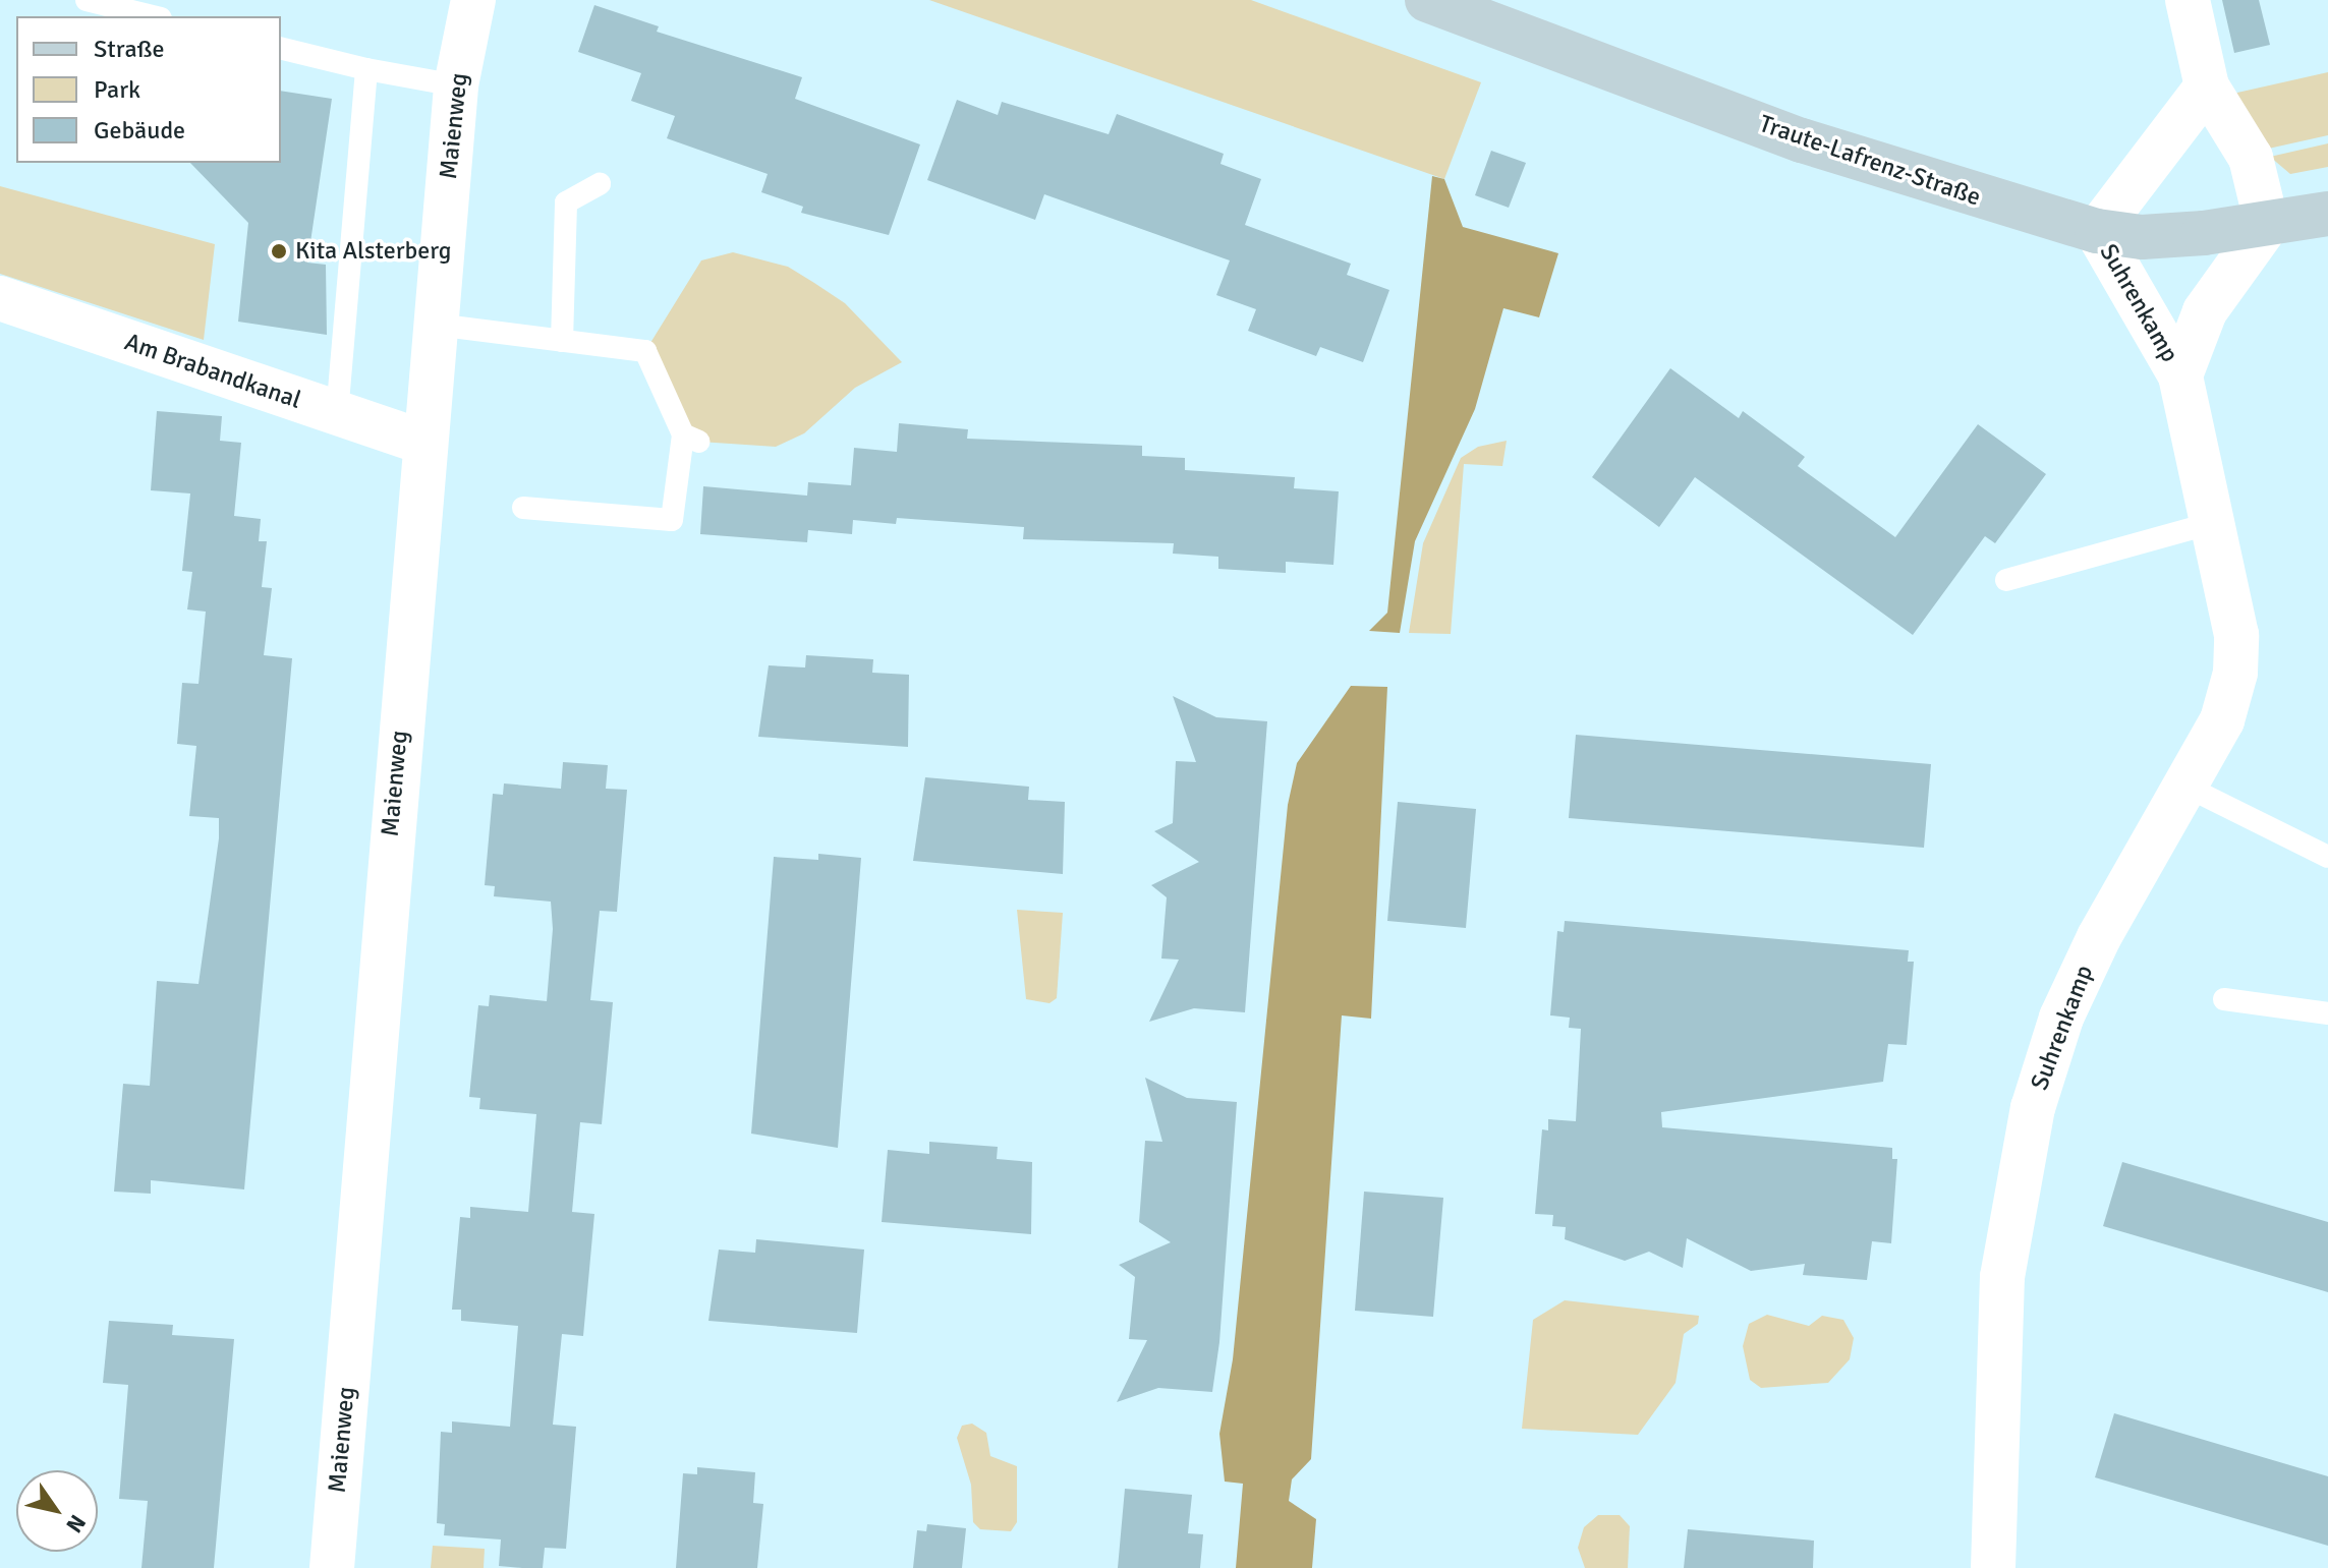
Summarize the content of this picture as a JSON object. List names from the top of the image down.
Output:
{
  "streets": {
    "main road": ["Traute-Lafrenz-Straße"],
    "street": ["Maienweg", "Suhrenkamp", "Am Brabandkanal"]
  },
  "crossings": [
    ["Maienweg", "Am Brabandkanal"],
    ["Traute-Lafrenz-Straße", "Suhrenkamp"]
  ],
  "places": ["Kita Alsterberg"],
  "legend": ["Straße", "Park", "Gebäude"],
  "north": "bottom right"
}
